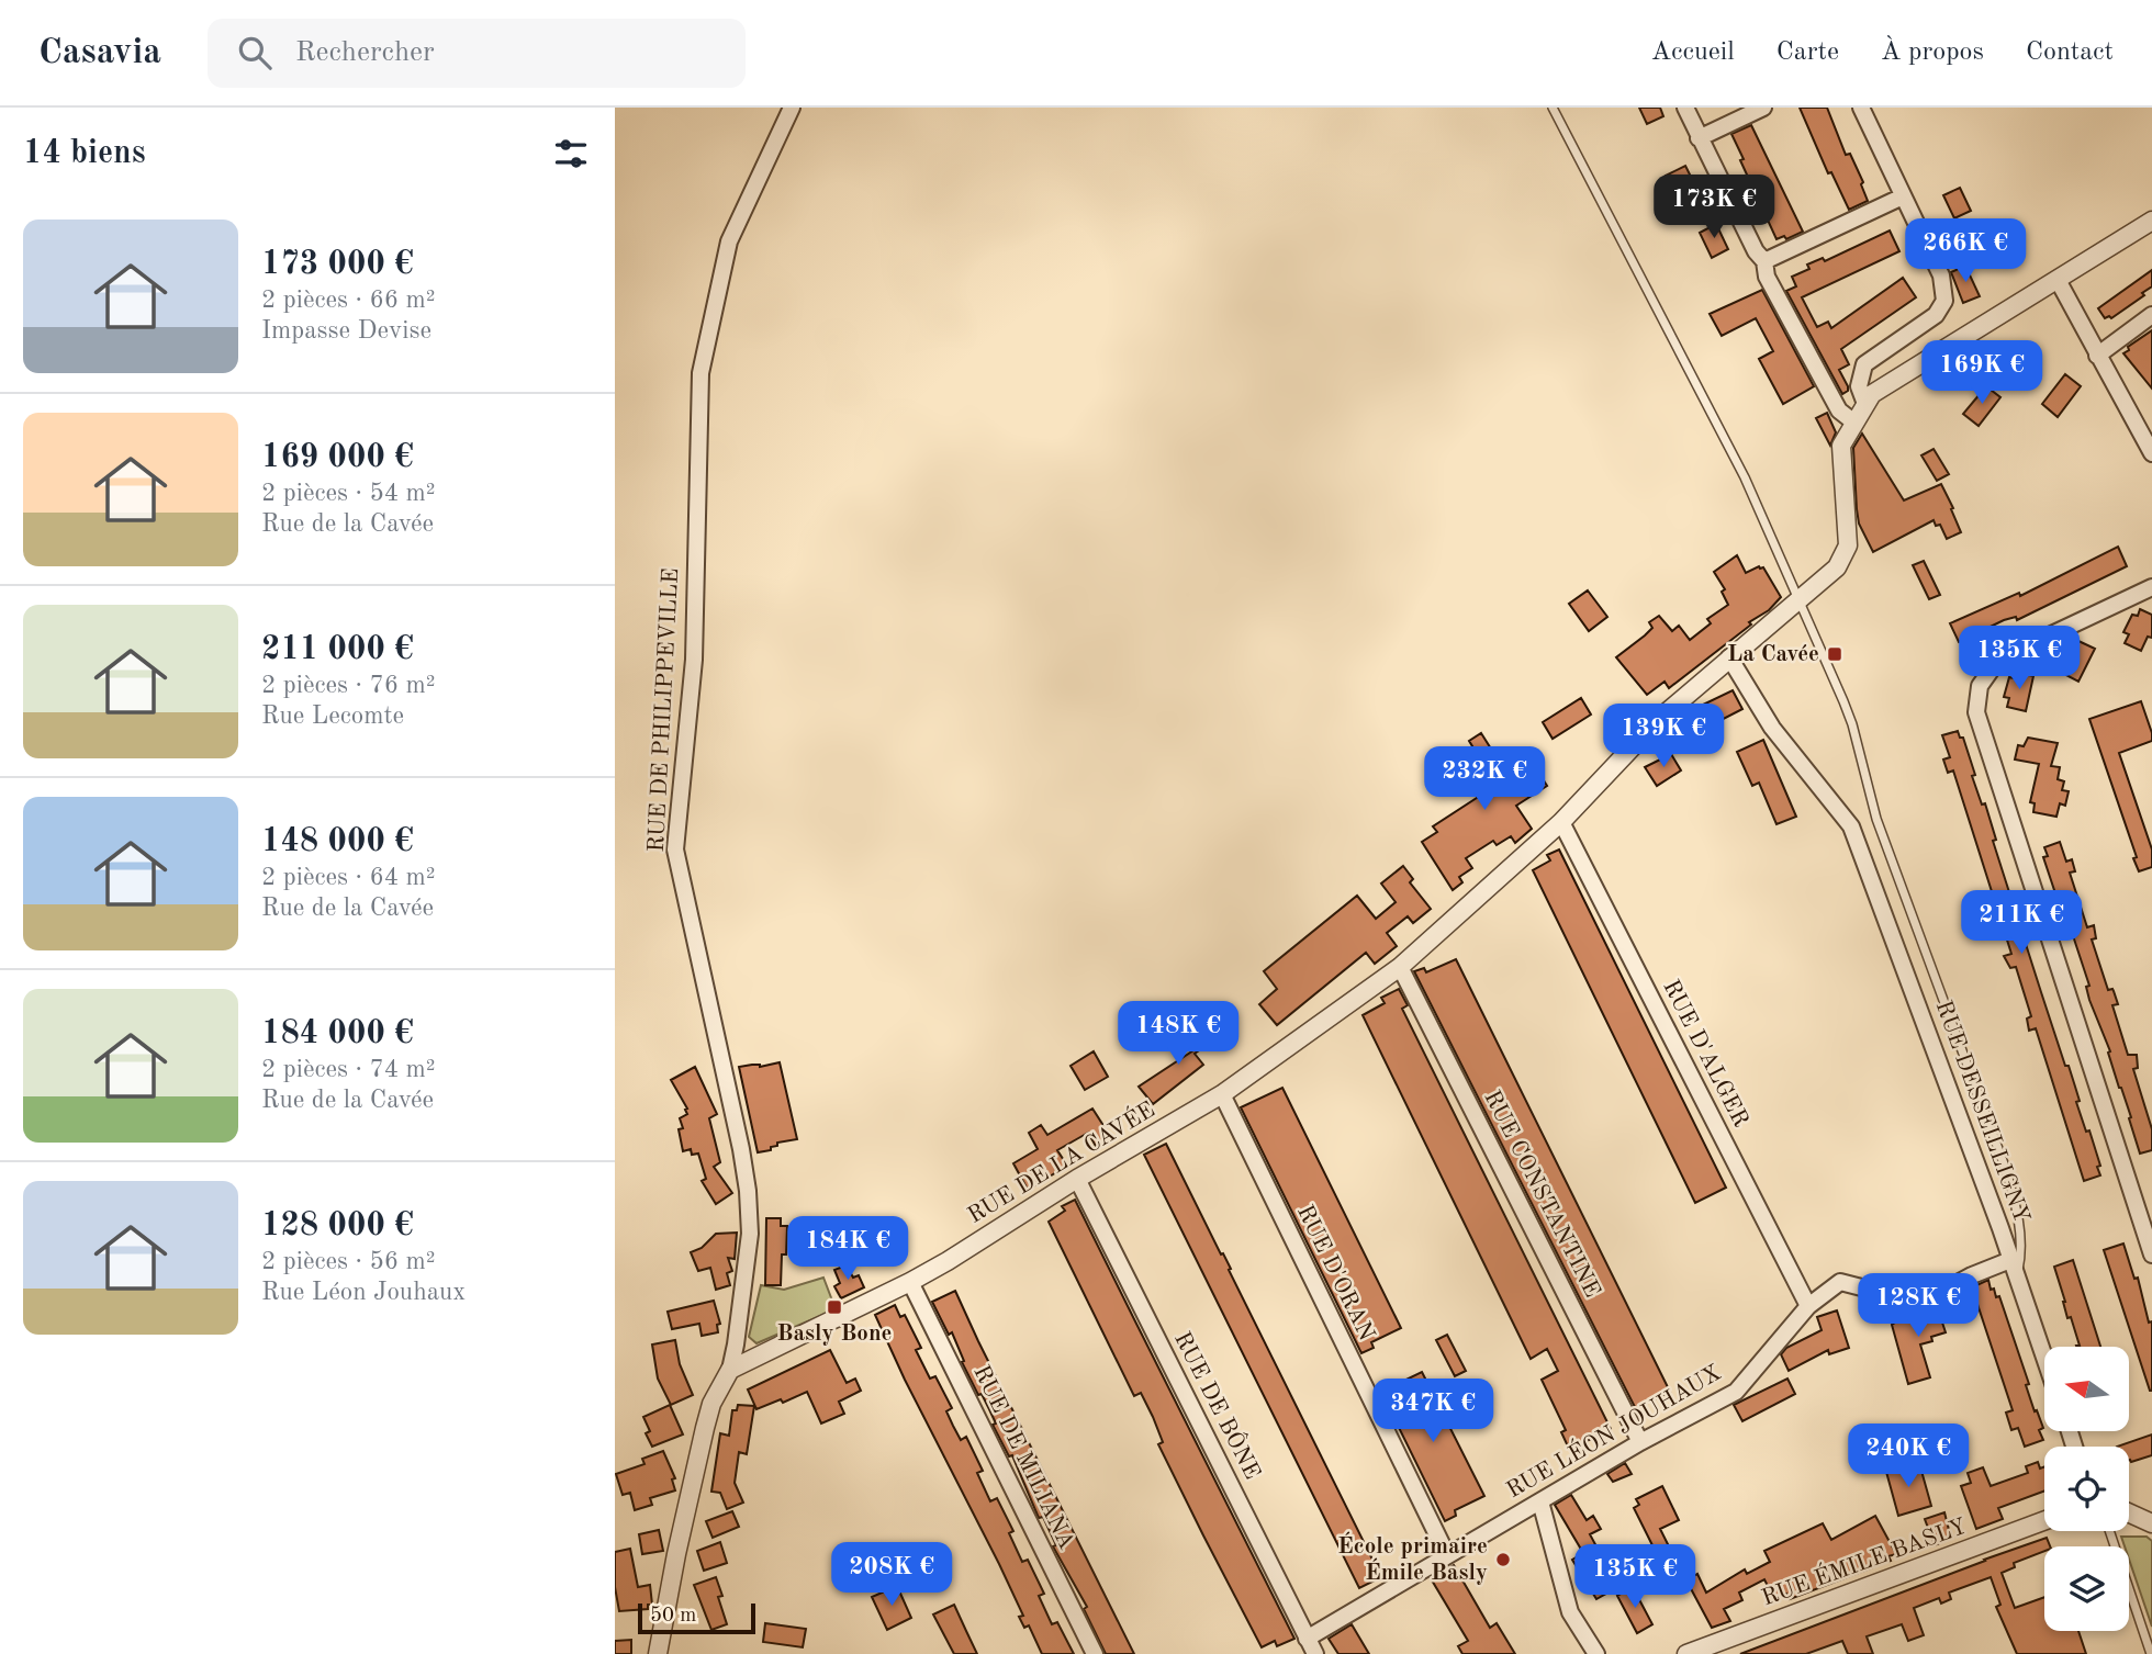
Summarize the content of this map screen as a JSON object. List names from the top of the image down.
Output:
{
  "streets": {
    "street": [
      "RUE DE PHILIPPEVILLE",
      "RUE D'ALGER",
      "RUE DESSEILLIGNY",
      "RUE DE LA CAVÉE",
      "RUE CONSTANTINE",
      "RUE D'ORAN",
      "RUE DE BÔNE",
      "RUE LÉON JOUHAUX",
      "RUE DE MILIANA",
      "RUE ÉMILE BASLY"
    ]
  },
  "crossings": [
    ["RUE DE PHILIPPEVILLE", "RUE DE LA CAVÉE"],
    ["RUE D'ALGER", "RUE DE LA CAVÉE"],
    ["RUE D'ALGER", "RUE LÉON JOUHAUX"],
    ["RUE DESSEILLIGNY", "RUE DE LA CAVÉE"],
    ["RUE DESSEILLIGNY", "RUE LÉON JOUHAUX"],
    ["RUE DE LA CAVÉE", "RUE CONSTANTINE"],
    ["RUE DE LA CAVÉE", "RUE D'ORAN"],
    ["RUE DE LA CAVÉE", "RUE DE BÔNE"],
    ["RUE DE LA CAVÉE", "RUE DE MILIANA"],
    ["RUE CONSTANTINE", "RUE LÉON JOUHAUX"],
    ["RUE D'ORAN", "RUE LÉON JOUHAUX"],
    ["RUE DE BÔNE", "RUE LÉON JOUHAUX"]
  ],
  "places": {
    "transit": ["La Cavée", "Basly Bone"],
    "other": ["École primaire Émile Basly"]
  },
  "scale_bar": "50 m",
  "north": "left",
  "page": {
    "header": "Casavia",
    "search": "Rechercher",
    "nav": [
      "Accueil",
      "Carte",
      "À propos",
      "Contact"
    ],
    "heading": "14 biens",
    "price": [
      "173K €",
      "266K €",
      "169K €",
      "135K €",
      "139K €",
      "232K €",
      "211K €",
      "148K €",
      "184K €",
      "128K €",
      "347K €",
      "240K €",
      "208K €",
      "135K €"
    ],
    "list": [
      {
        "name": "173 000 €",
        "note": "2 pièces · 66 m² · Impasse Devise"
      },
      {
        "name": "169 000 €",
        "note": "2 pièces · 54 m² · Rue de la Cavée"
      },
      {
        "name": "211 000 €",
        "note": "2 pièces · 76 m² · Rue Lecomte"
      },
      {
        "name": "148 000 €",
        "note": "2 pièces · 64 m² · Rue de la Cavée"
      },
      {
        "name": "184 000 €",
        "note": "2 pièces · 74 m² · Rue de la Cavée"
      },
      {
        "name": "128 000 €",
        "note": "2 pièces · 56 m² · Rue Léon Jouhaux"
      }
    ],
    "scale": "50 m"
  }
}
